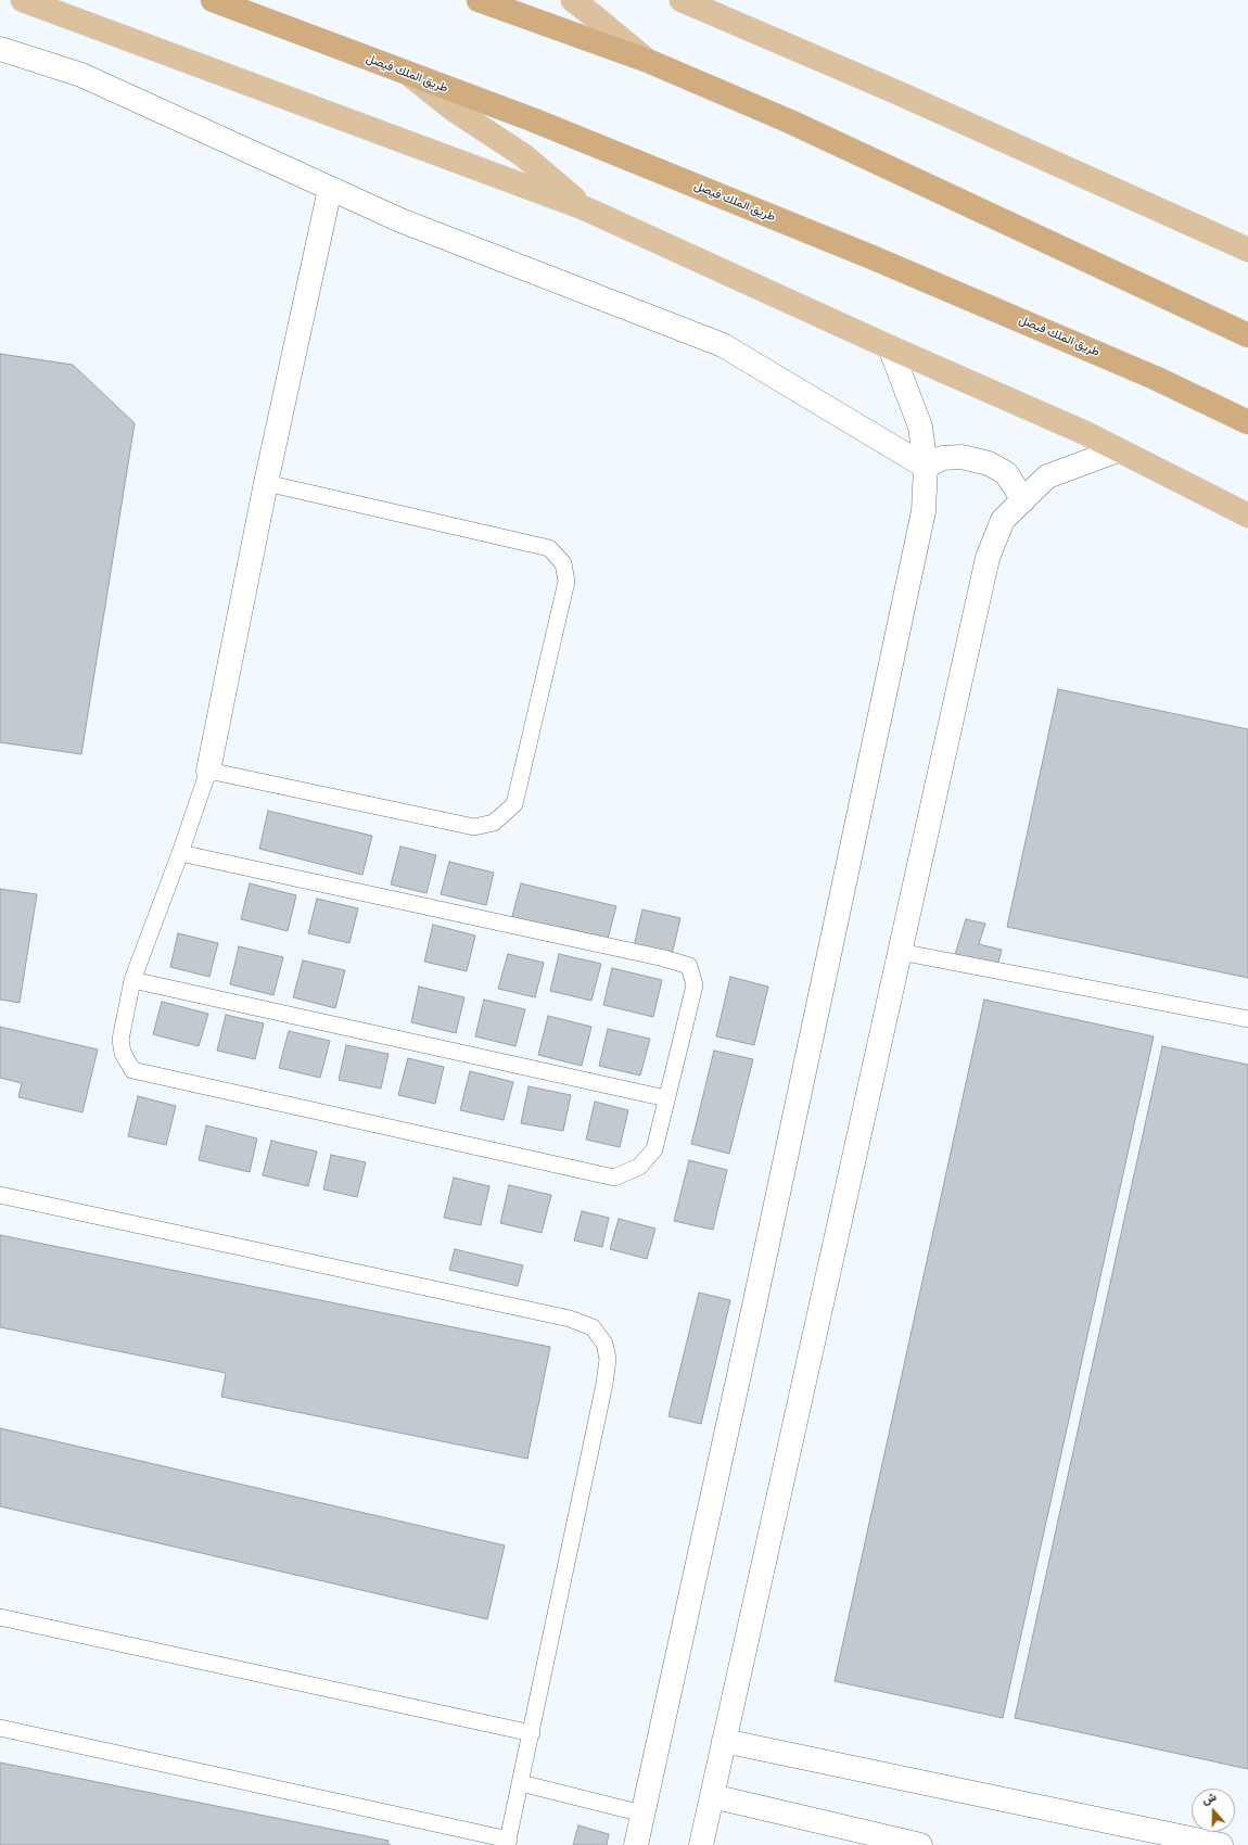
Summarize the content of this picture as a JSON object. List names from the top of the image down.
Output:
{
  "streets": {
    "highway": ["طريق الملك فيصل"]
  },
  "north": "top"
}
